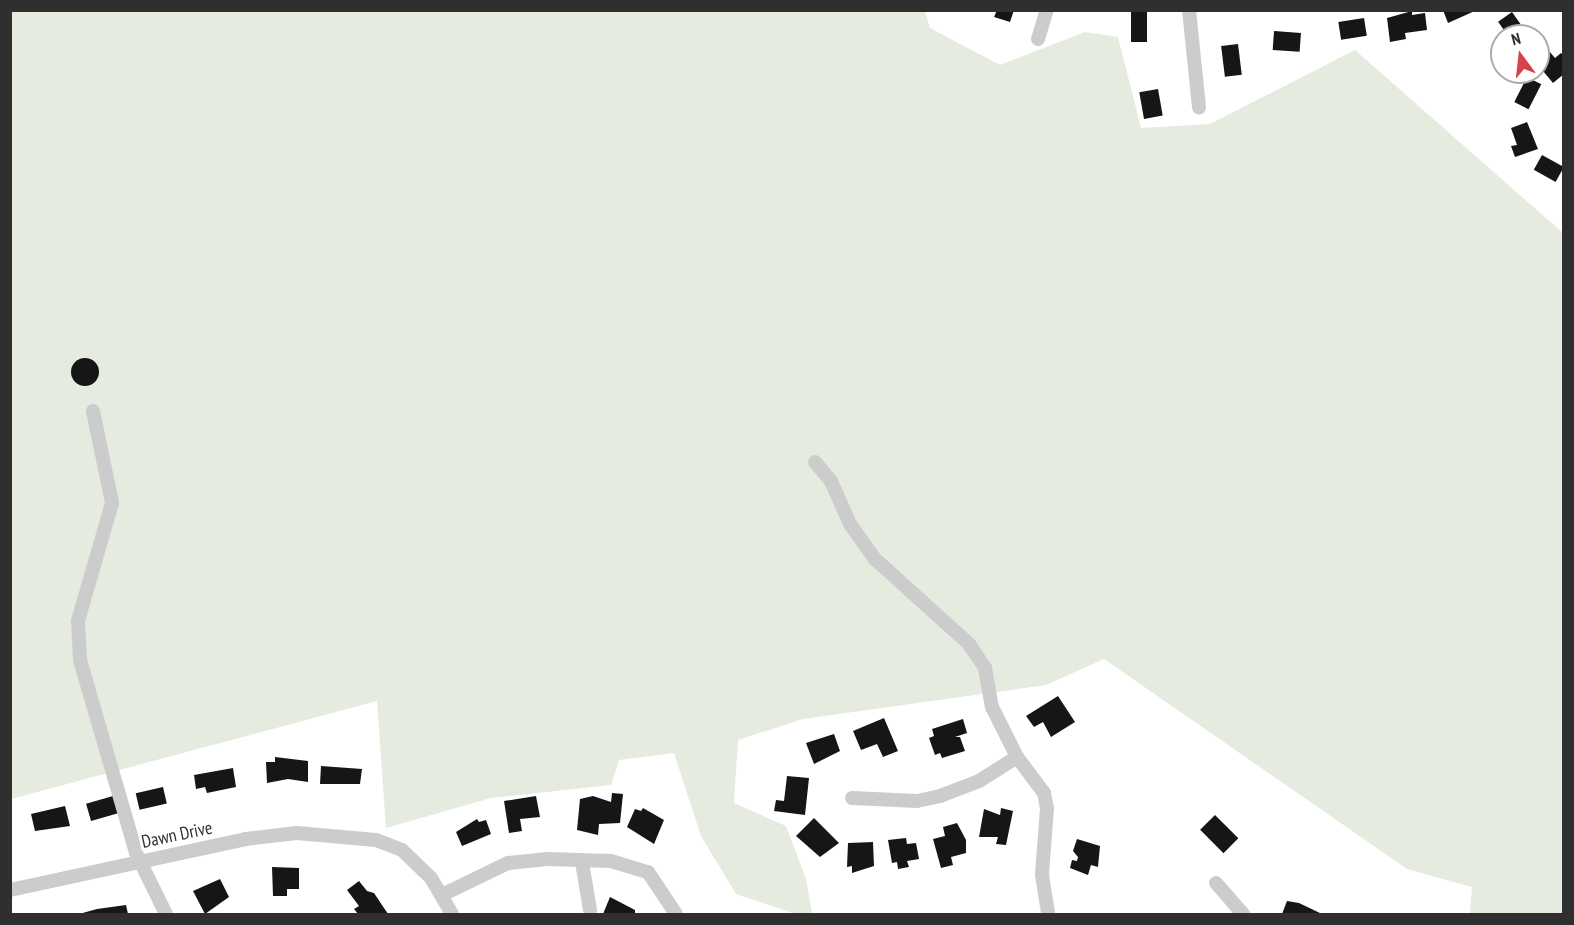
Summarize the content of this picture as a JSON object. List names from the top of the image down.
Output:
{
  "streets": {
    "street": ["Dawn Drive"]
  },
  "north": "top"
}
